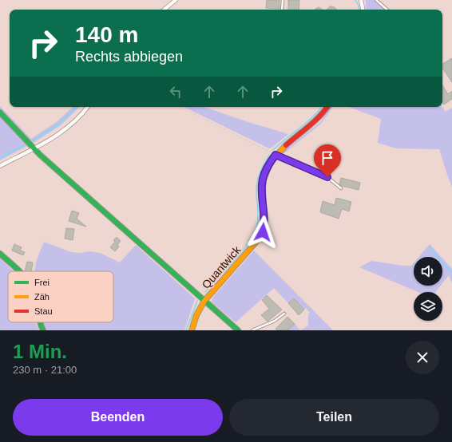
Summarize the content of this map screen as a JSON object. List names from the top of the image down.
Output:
{
  "streets": {
    "street": ["Quantwick"]
  },
  "legend": ["Frei", "Zäh", "Stau"],
  "page": {
    "turn": ["140 m", "Rechts abbiegen"],
    "heading": ["1 Min.", "230 m · 21:00"],
    "buttons": ["Beenden", "Teilen"]
  }
}
